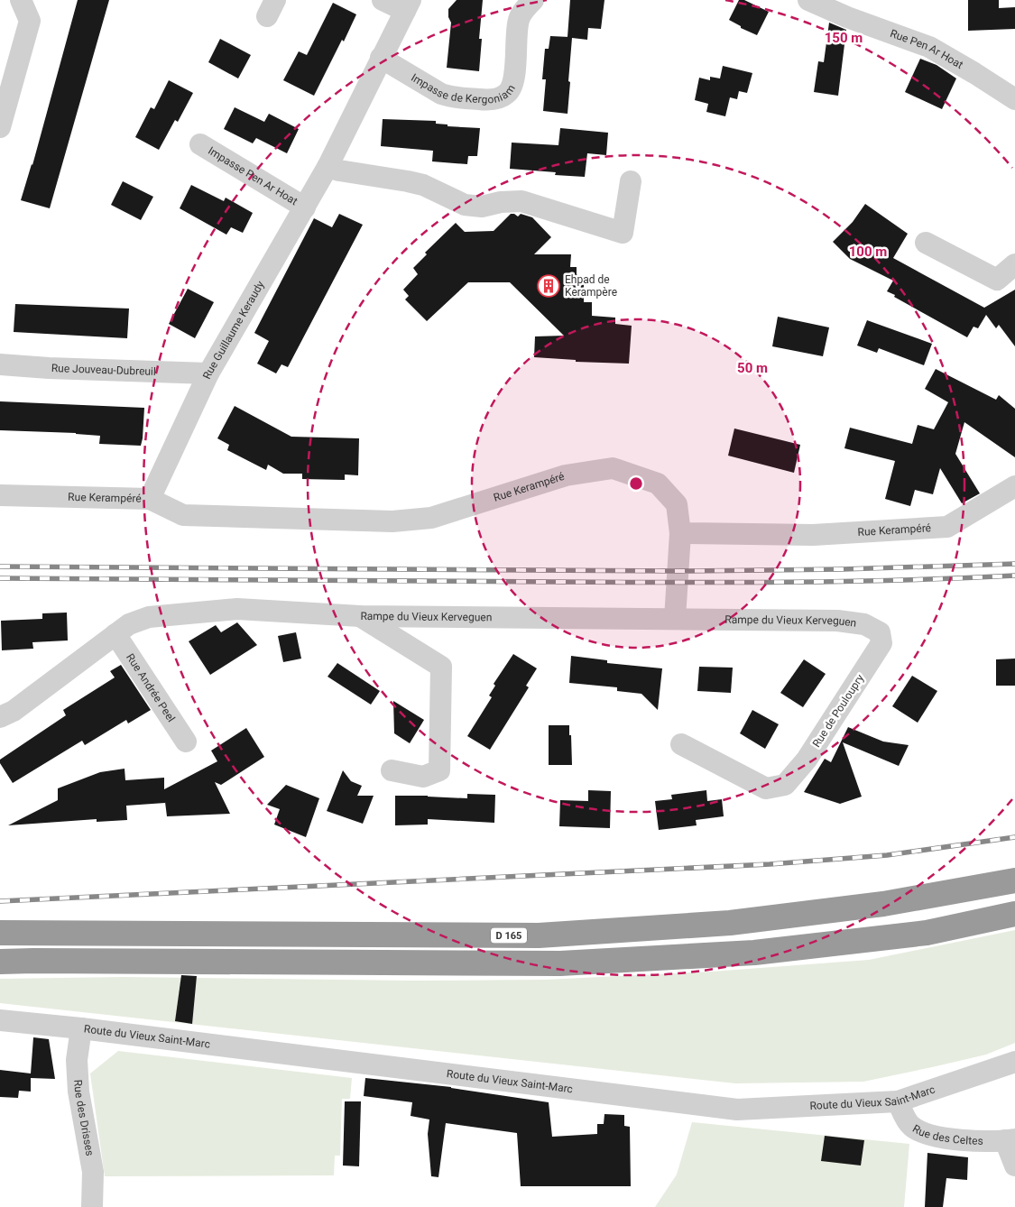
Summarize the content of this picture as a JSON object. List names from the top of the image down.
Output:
{
  "streets": {
    "highway": ["D 165"],
    "street": [
      "Rue Pen Ar Hoat",
      "Impasse de Kergoniam",
      "Impasse Pen Ar Hoat",
      "Rue Guillaume Keraudy",
      "Rue Jouveau-Dubreuil",
      "Rue Kerampéré",
      "Rampe du Vieux Kerveguen",
      "Rue Andrée Peel",
      "Rue de Pouloupry",
      "Route du Vieux Saint-Marc",
      "Rue des Drisses",
      "Rue des Celtes"
    ]
  },
  "crossings": [
    ["Impasse de Kergoniam", "Rue Guillaume Keraudy"],
    ["Impasse Pen Ar Hoat", "Rue Guillaume Keraudy"],
    ["Rue Guillaume Keraudy", "Rue Jouveau-Dubreuil"],
    ["Rue Guillaume Keraudy", "Rue Kerampéré"],
    ["Rampe du Vieux Kerveguen", "Rue Andrée Peel"],
    ["Rampe du Vieux Kerveguen", "Rue de Pouloupry"],
    ["Route du Vieux Saint-Marc", "Rue des Drisses"],
    ["Route du Vieux Saint-Marc", "Rue des Celtes"]
  ],
  "places": {
    "building": ["Ehpad de Kerampère"]
  },
  "rings": ["150 m", "100 m", "50 m"]
}
